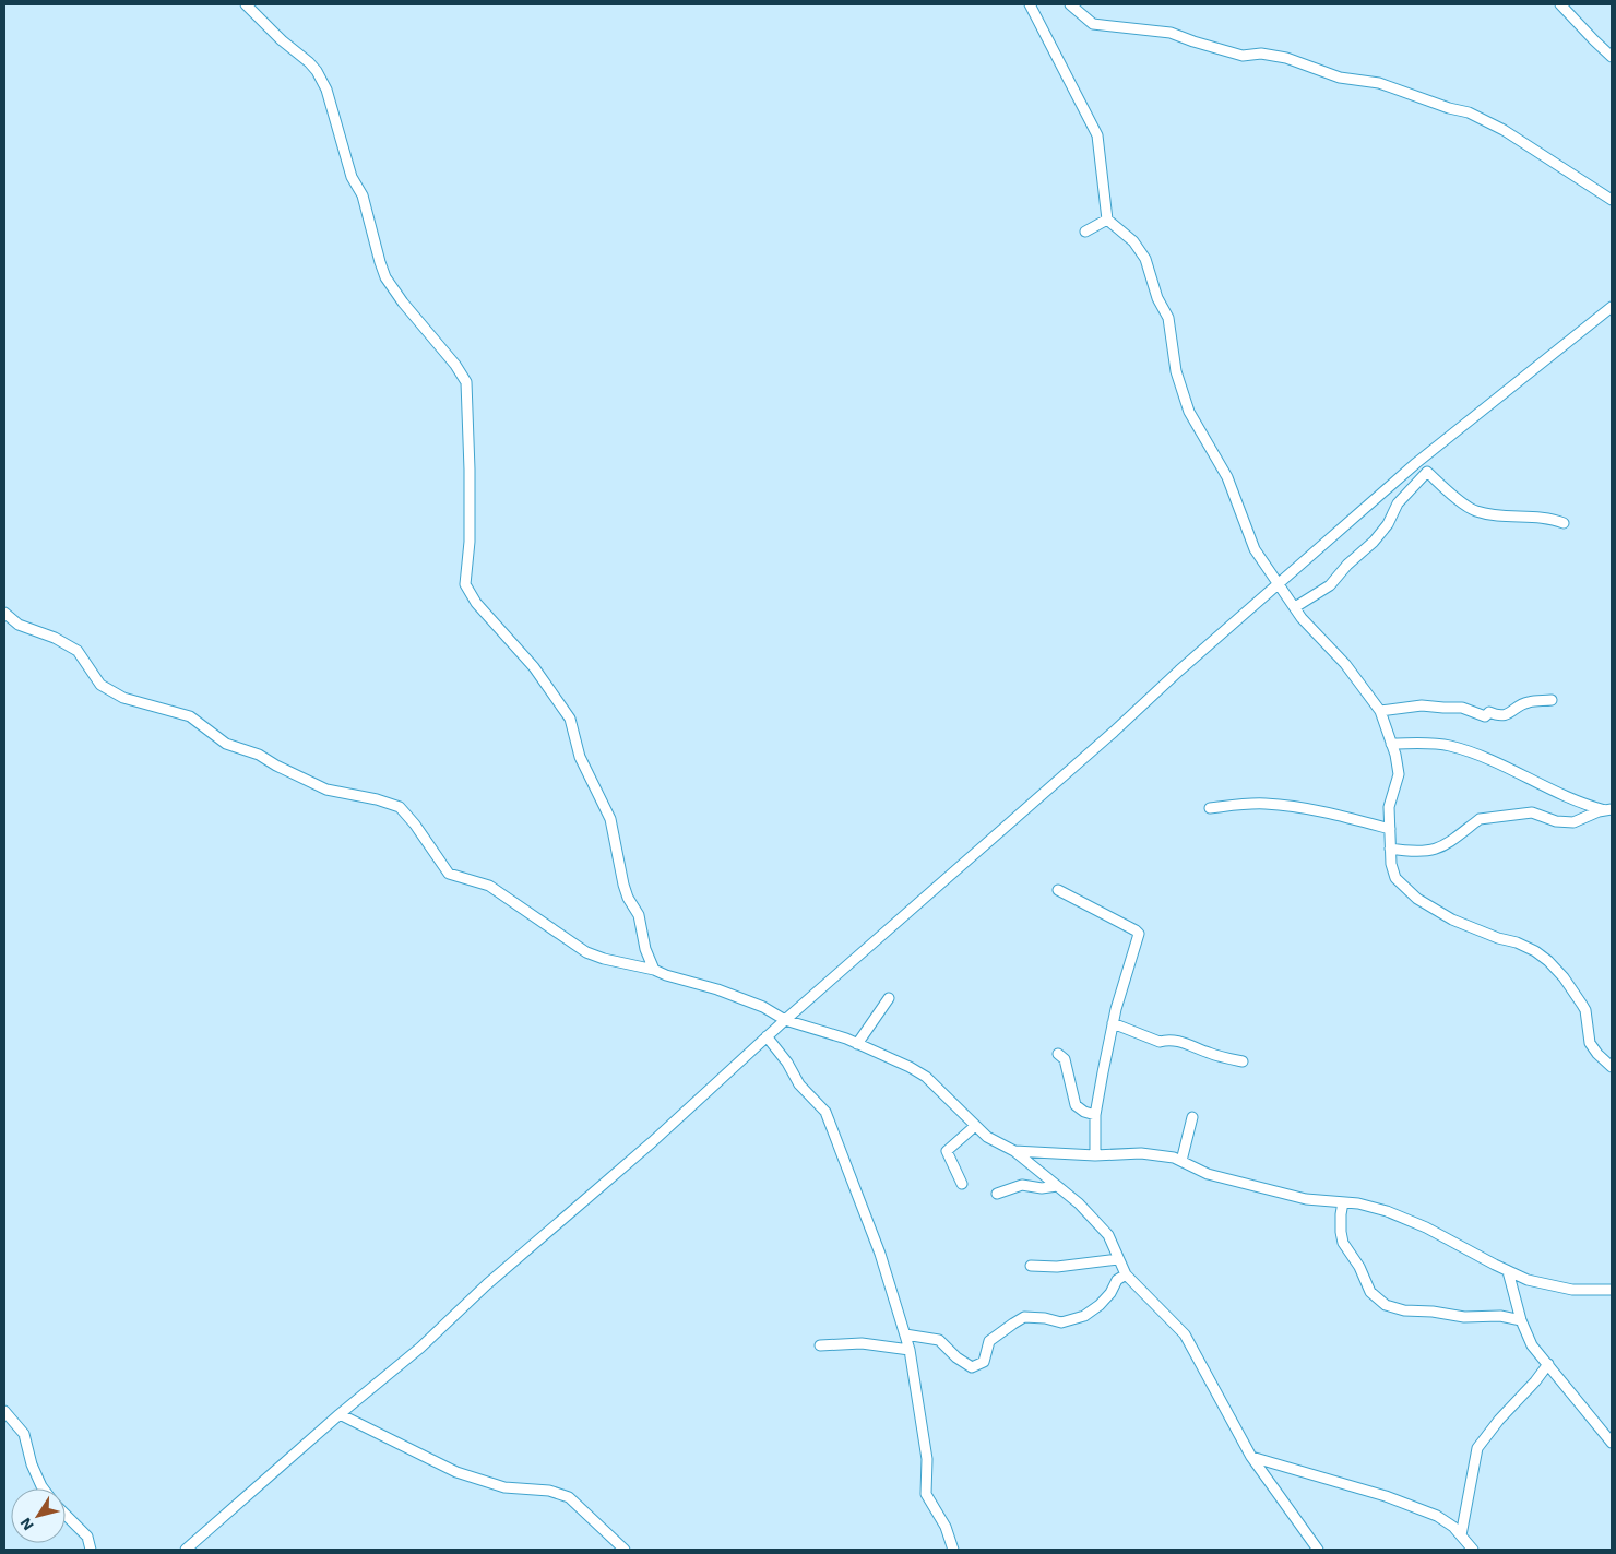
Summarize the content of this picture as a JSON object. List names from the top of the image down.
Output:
{
  "north": "bottom left"
}
